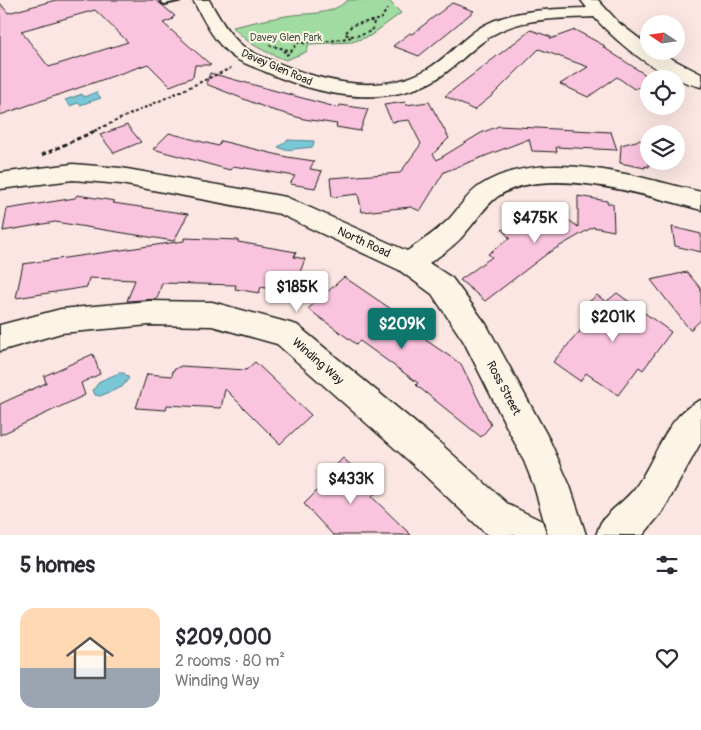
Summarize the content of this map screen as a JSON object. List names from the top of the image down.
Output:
{
  "streets": {
    "street": [
      "Davey Glen Road",
      "North Road",
      "Winding Way",
      "Ross Street"
    ]
  },
  "crossings": [
    ["North Road", "Ross Street"]
  ],
  "parks": ["Davey Glen Park"],
  "north": "left",
  "page": {
    "price": [
      "$475K",
      "$185K",
      "$201K",
      "$209K",
      "$433K"
    ],
    "heading": "5 homes",
    "list": [
      {
        "name": "$209,000",
        "note": "2 rooms · 80 m² · Winding Way"
      }
    ]
  }
}
